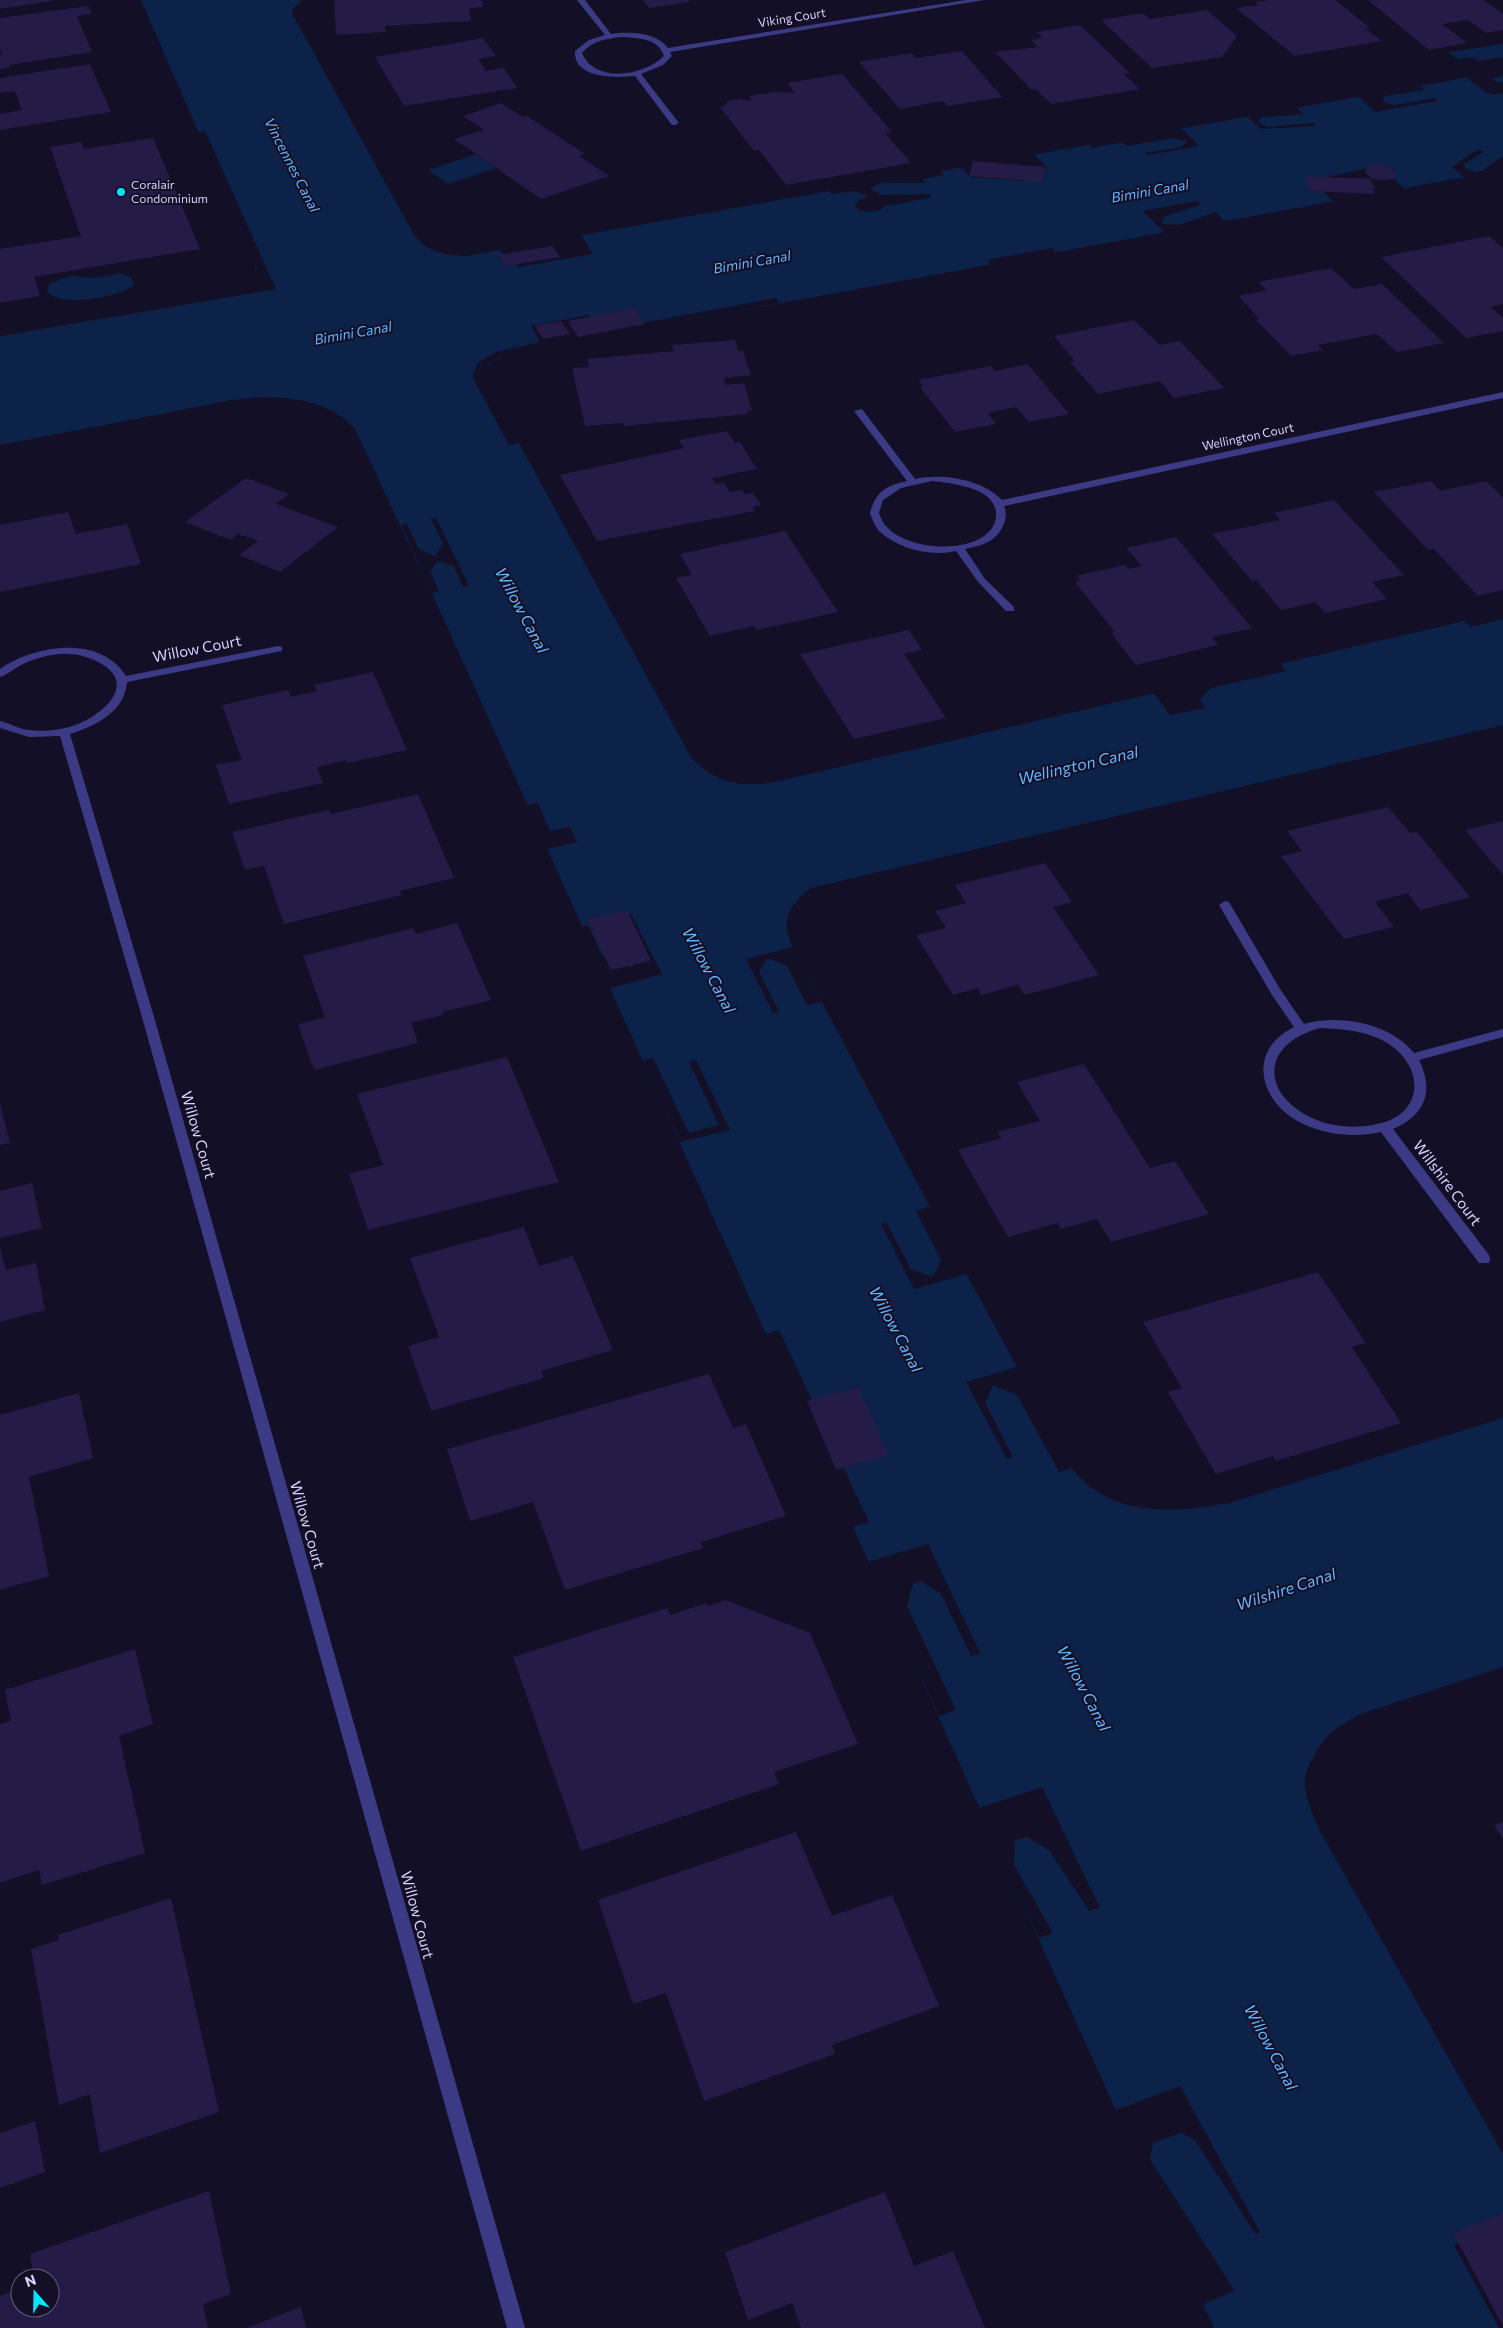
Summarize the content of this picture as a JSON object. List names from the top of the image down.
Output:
{
  "streets": {
    "street": [
      "Viking Court",
      "Wellington Court",
      "Willow Court",
      "Willshire Court"
    ]
  },
  "water": [
    "Vincennes Canal",
    "Bimini Canal",
    "Willow Canal",
    "Wellington Canal",
    "Wilshire Canal"
  ],
  "places": ["Coralair Condominium"],
  "north": "top"
}
